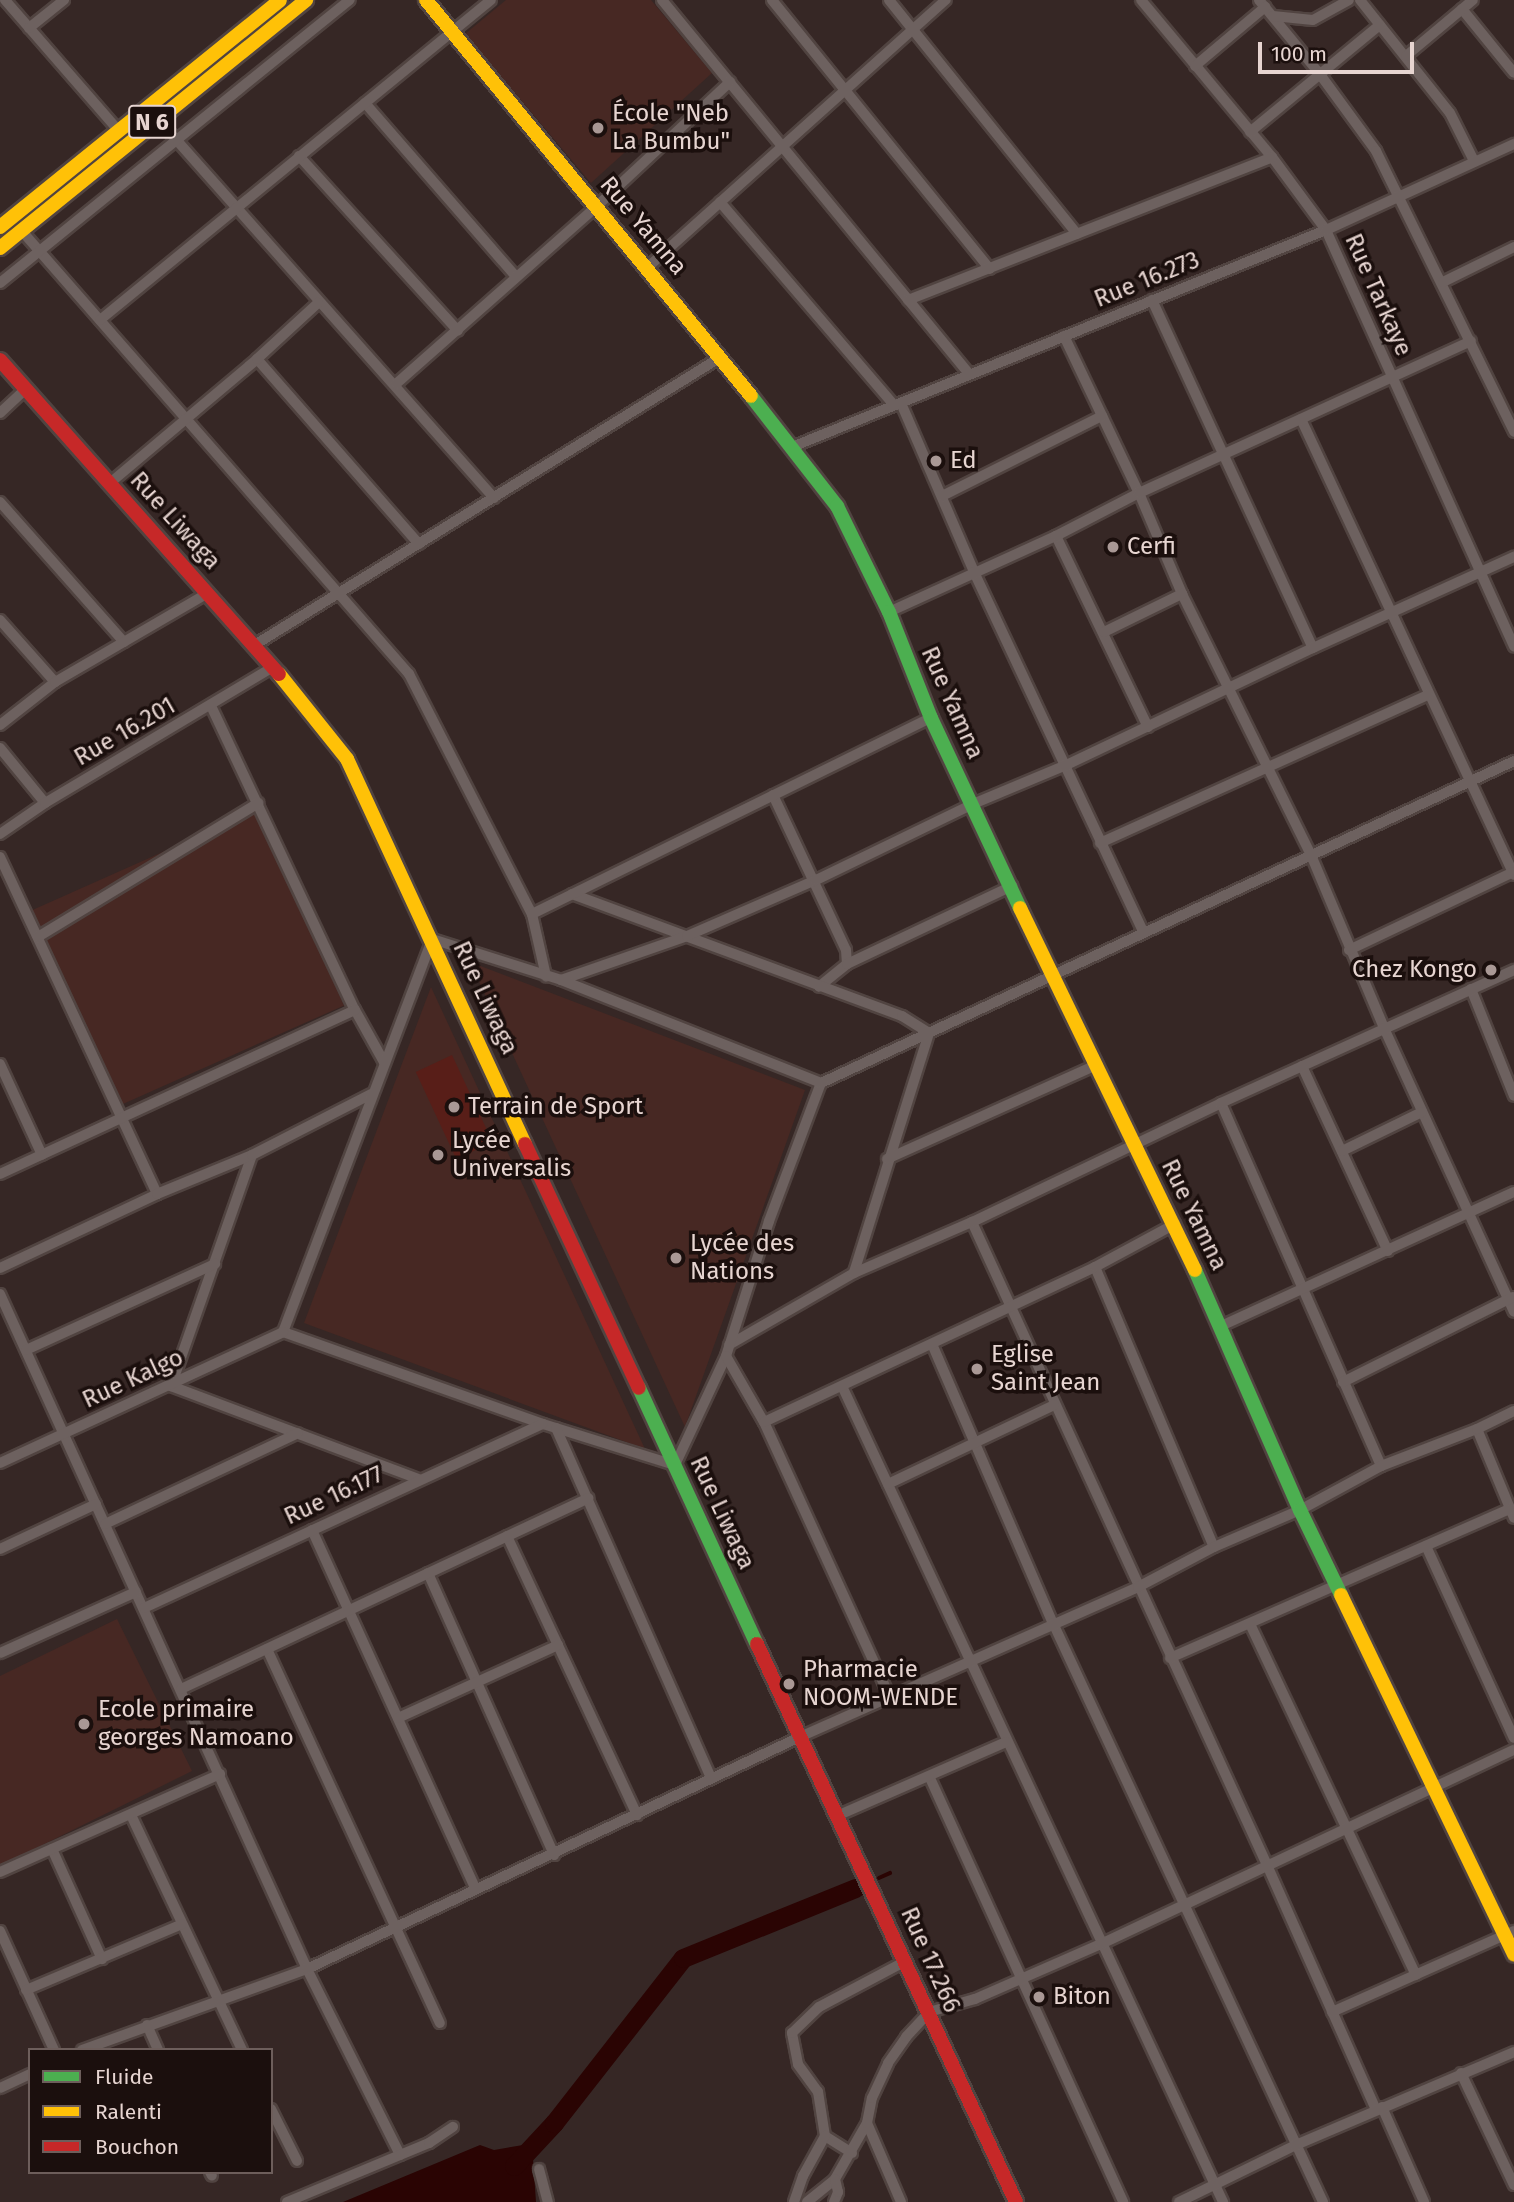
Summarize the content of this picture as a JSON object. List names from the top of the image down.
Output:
{
  "streets": {
    "main road": [
      "N 6",
      "Rue Yamna",
      "Rue Liwaga",
      "Rue 17.266"
    ],
    "street": [
      "Rue 16.273",
      "Rue Tarkaye",
      "Rue 16.201",
      "Rue Kalgo",
      "Rue 16.177"
    ]
  },
  "crossings": [
    ["Rue Yamna", "Rue 16.273"],
    ["Rue 16.273", "Rue Tarkaye"],
    ["Rue Liwaga", "Rue 16.201"],
    ["Rue Liwaga", "Rue 17.266"]
  ],
  "places": [
    "École \"Neb La Bumbu\"",
    "Ed",
    "Cerfi",
    "Chez Kongo",
    "Terrain de Sport",
    "Lycée Universalis",
    "Lycée des Nations",
    "Eglise Saint Jean",
    "Pharmacie NOOM-WENDE",
    "Ecole primaire georges Namoano",
    "Biton"
  ],
  "legend": ["Fluide", "Ralenti", "Bouchon"],
  "scale_bar": "100 m"
}
